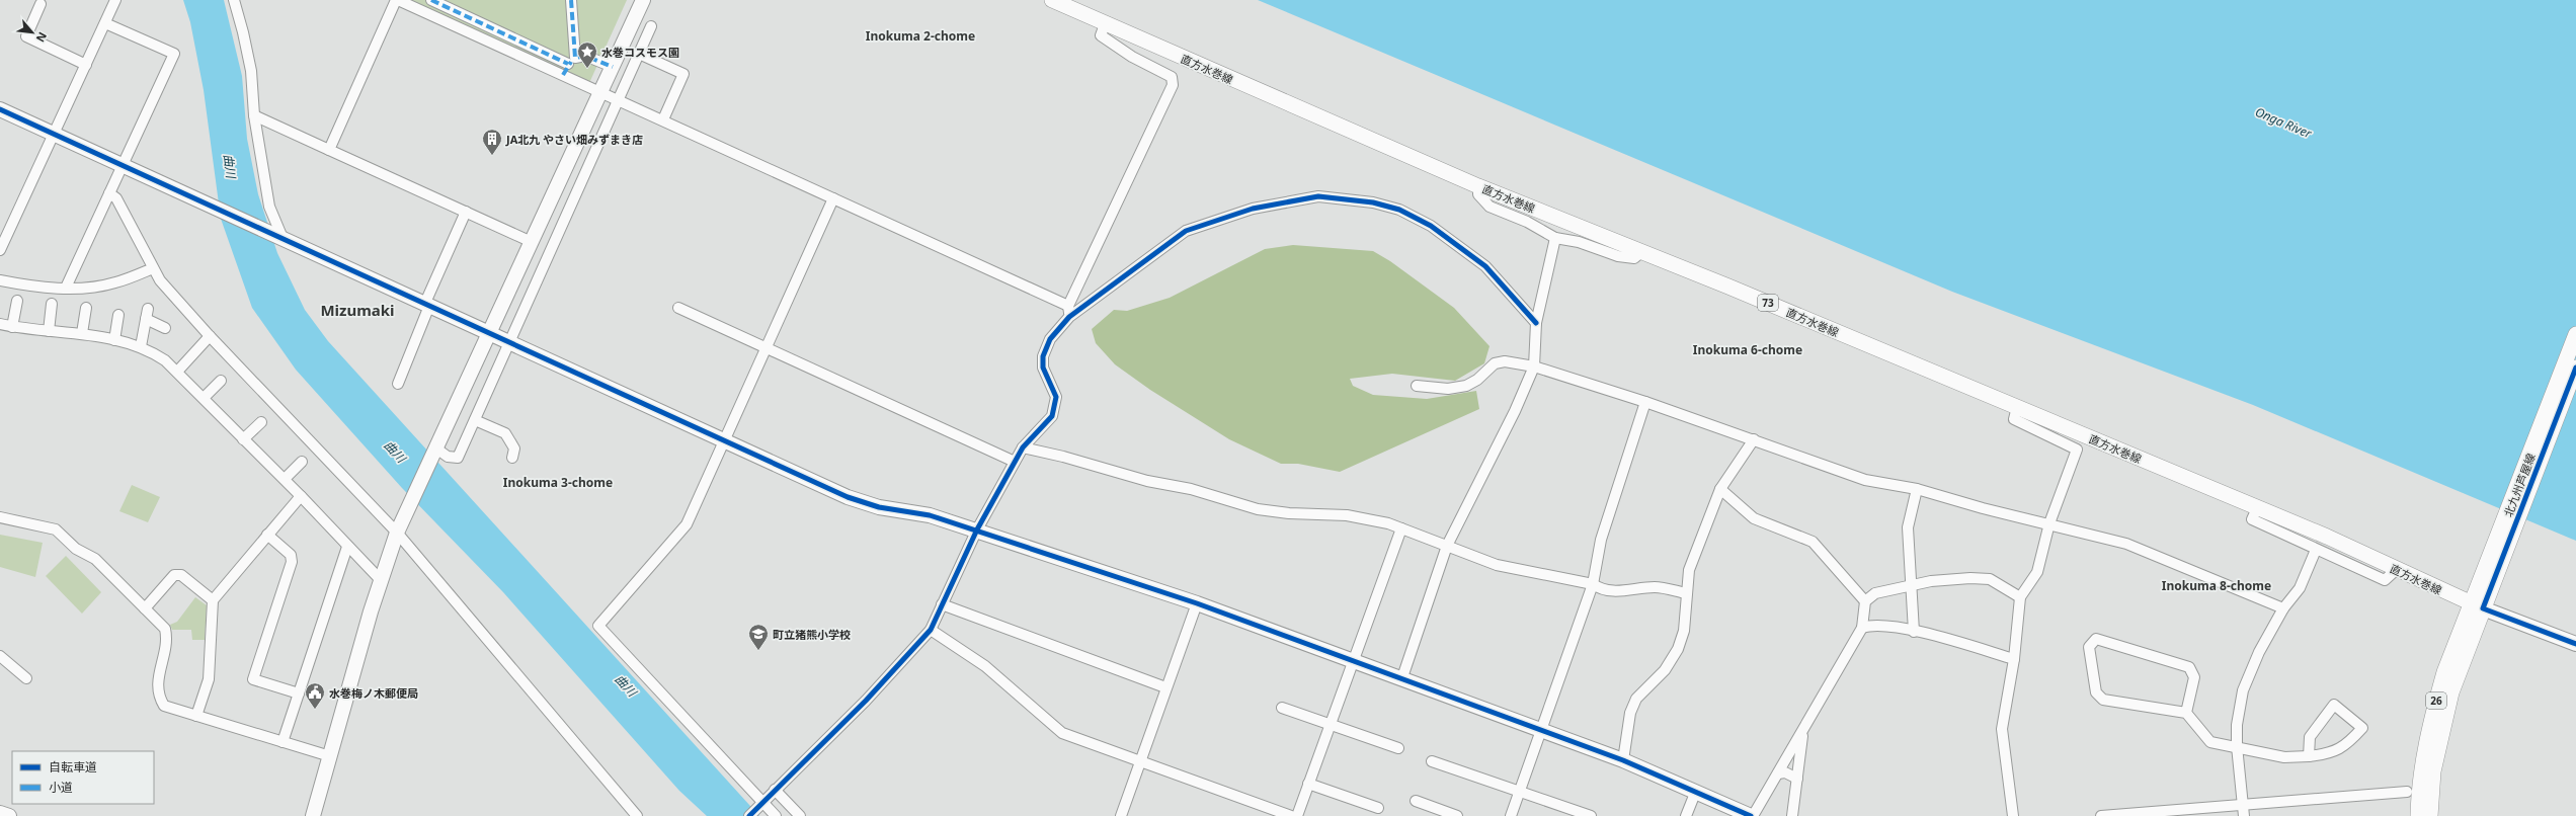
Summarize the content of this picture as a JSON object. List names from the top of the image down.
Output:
{
  "streets": {
    "main road": [
      "直方水巻線",
      "73",
      "北九州芦屋線",
      "26"
    ]
  },
  "crossings": [
    ["直方水巻線", "北九州芦屋線"]
  ],
  "districts": [
    "Inokuma 2-chome",
    "Mizumaki",
    "Inokuma 6-chome",
    "Inokuma 3-chome",
    "Inokuma 8-chome"
  ],
  "water": ["Onga River", "曲川"],
  "places": {
    "place": ["水巻コスモス園"],
    "building": ["JA北九 やさい畑みずまき店"],
    "school or university": ["町立猪熊小学校"],
    "public building": ["水巻梅ノ木郵便局"]
  },
  "legend": ["自転車道", "小道"],
  "north": "bottom right"
}
